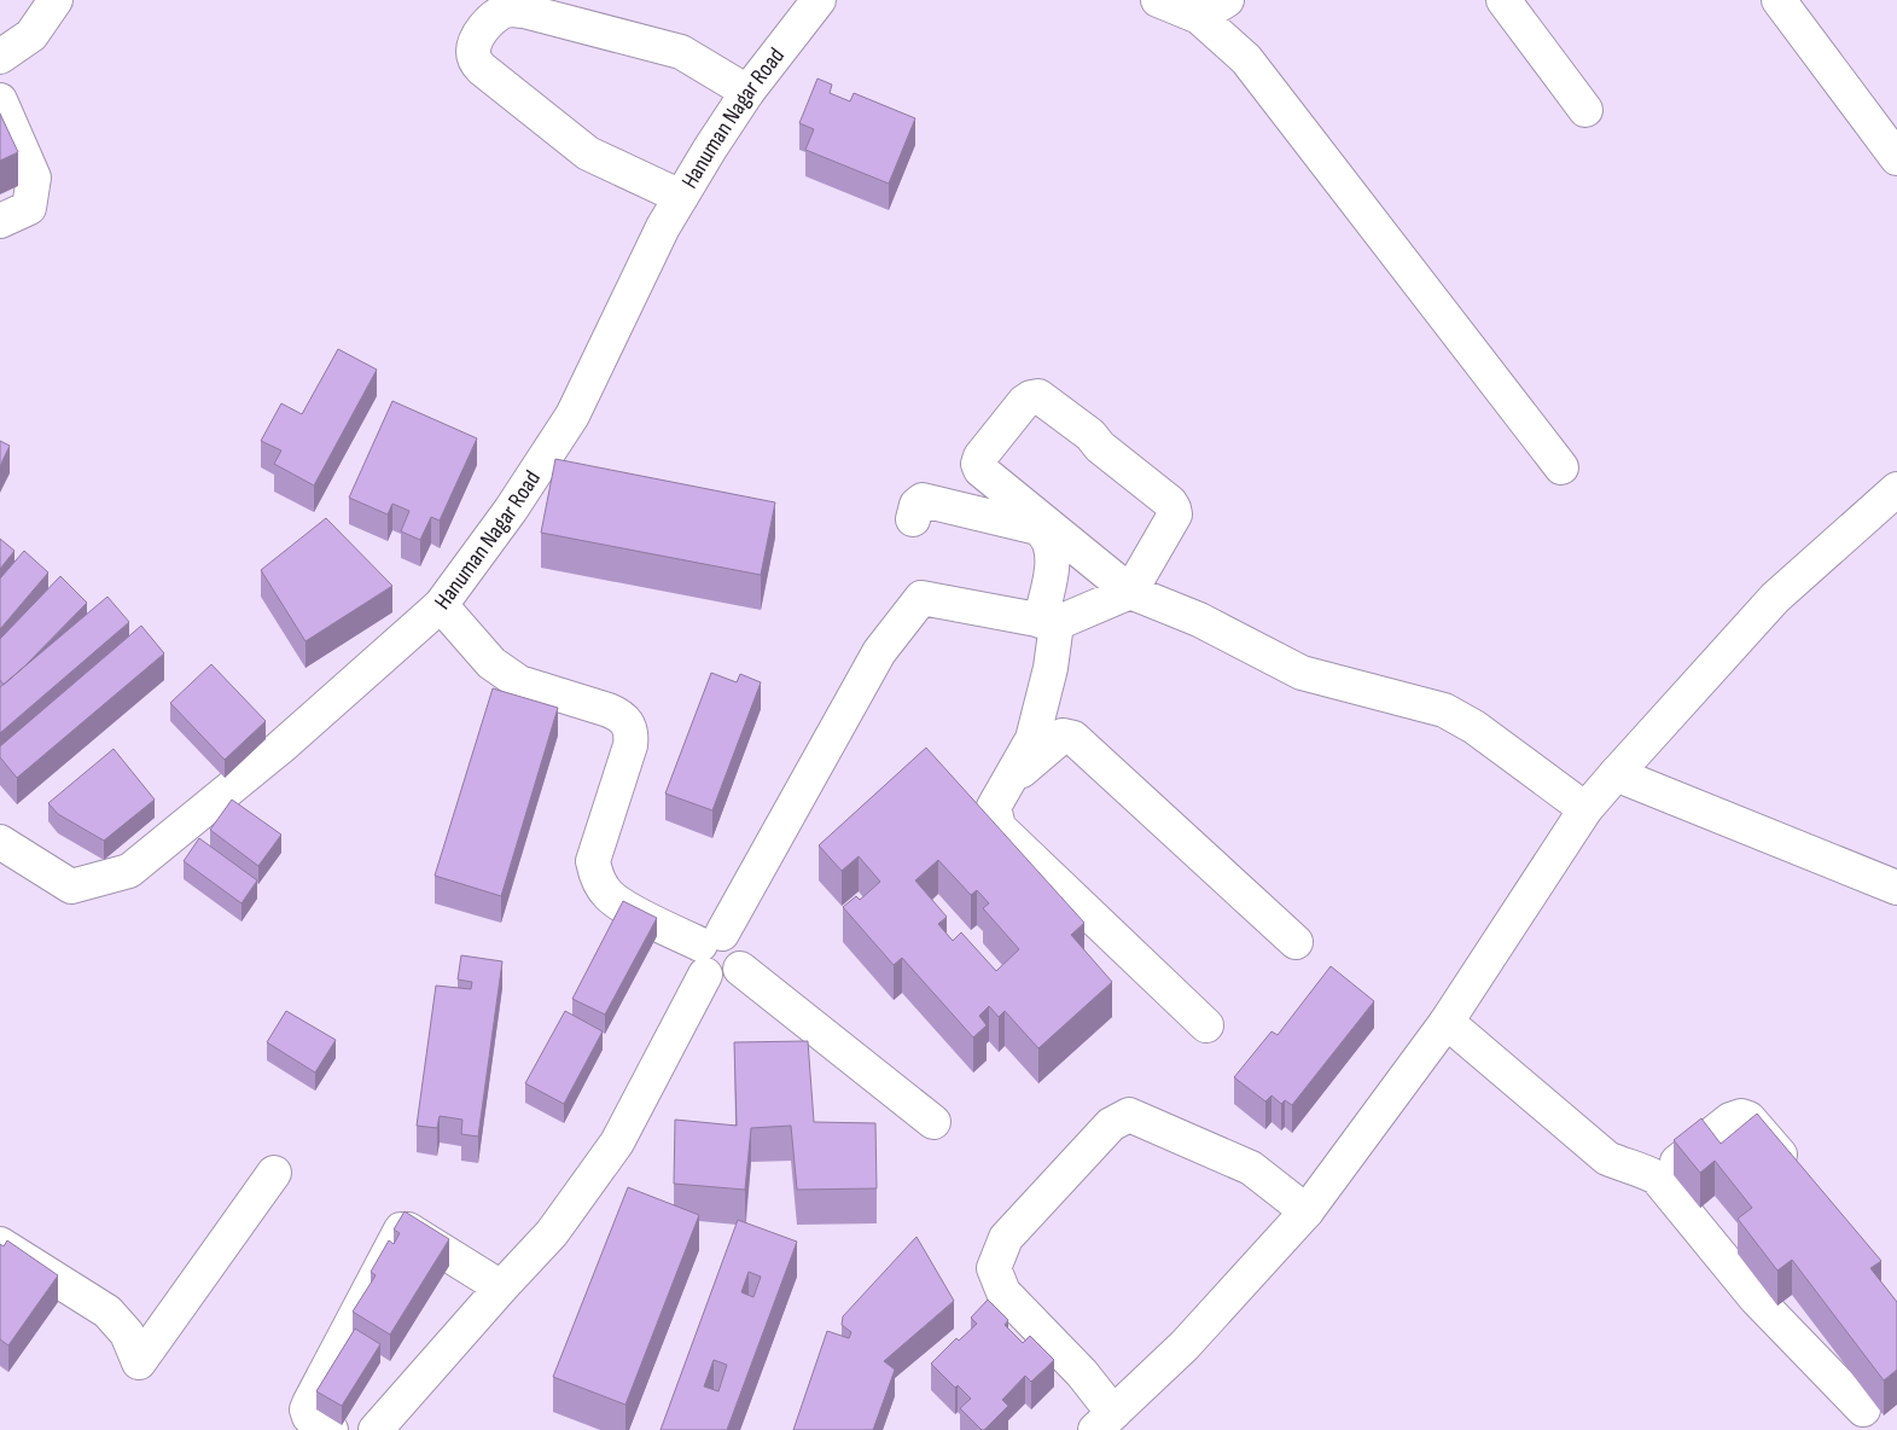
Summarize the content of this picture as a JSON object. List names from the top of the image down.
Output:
{
  "streets": {
    "street": ["Hanuman Nagar Road"]
  }
}
